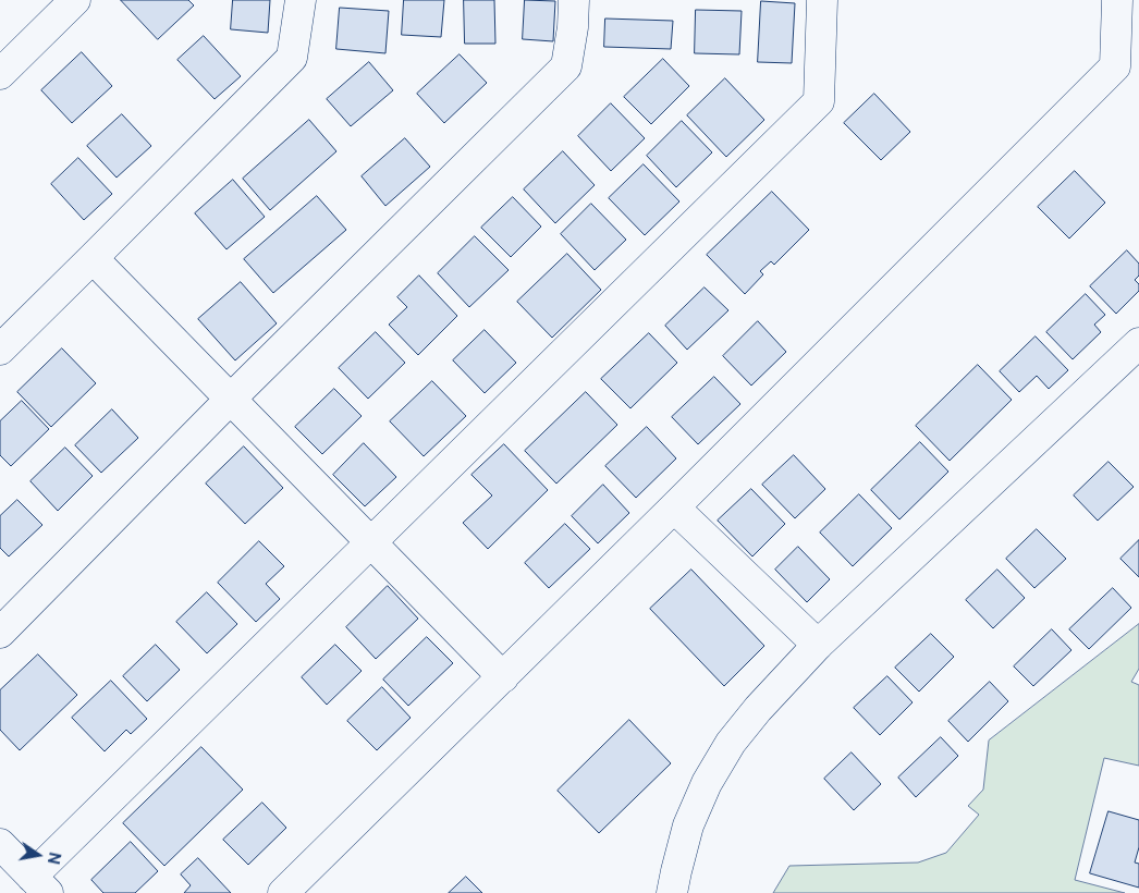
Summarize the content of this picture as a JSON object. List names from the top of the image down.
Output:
{
  "north": "right"
}
